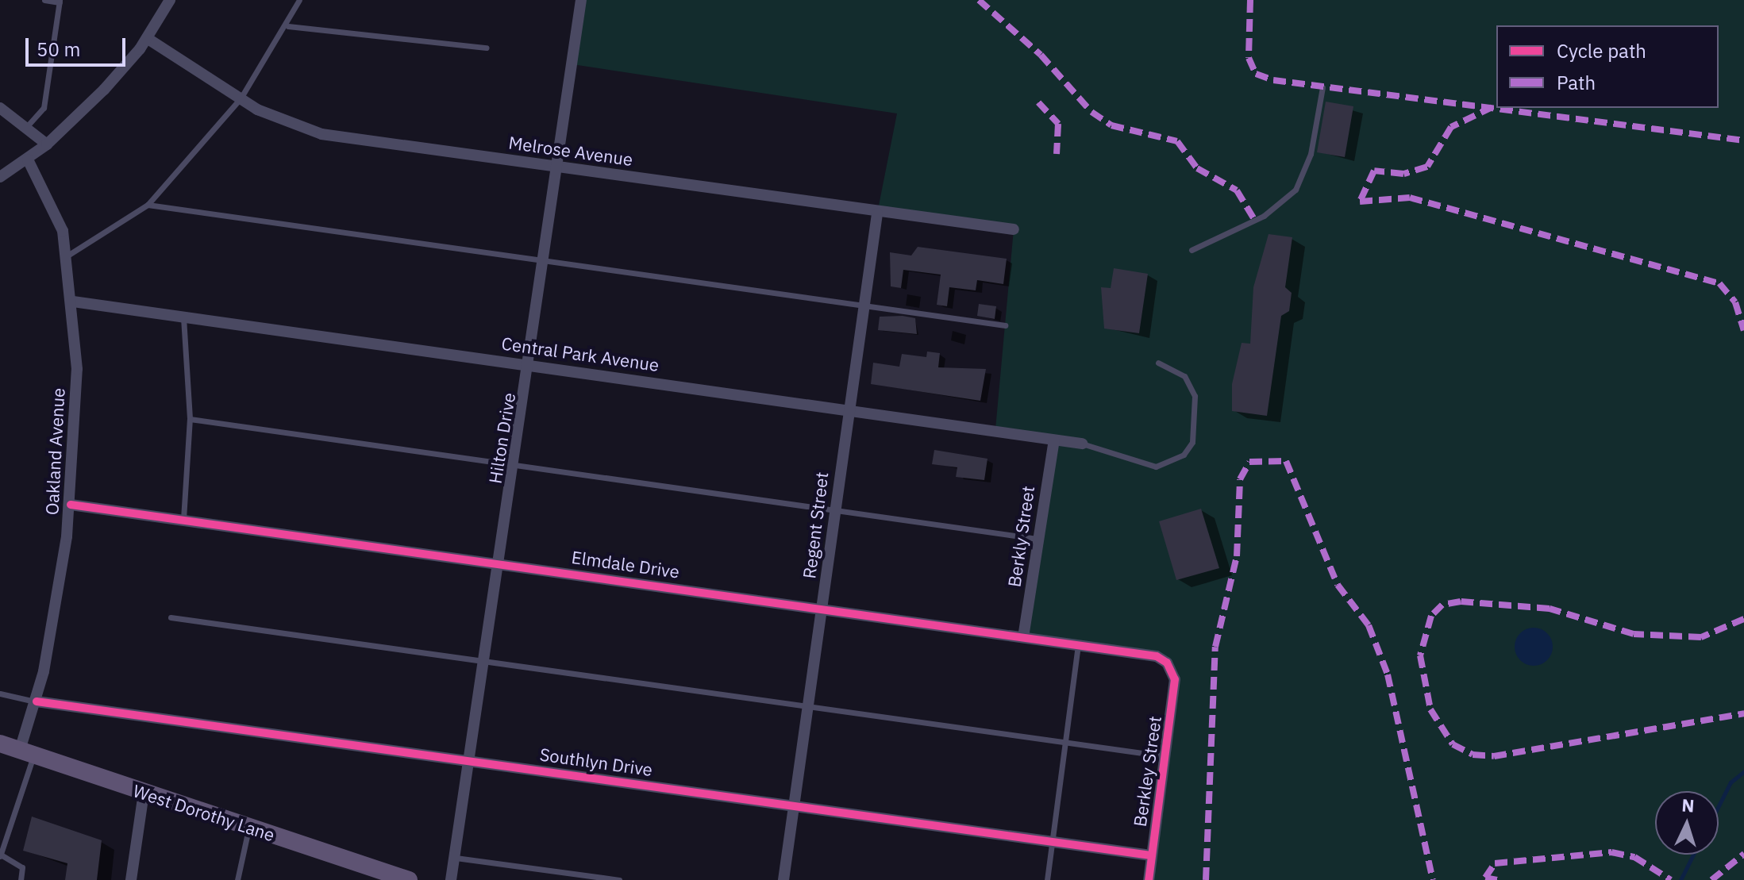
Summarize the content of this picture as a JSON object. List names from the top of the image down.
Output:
{
  "streets": {
    "main road": ["West Dorothy Lane"],
    "street": [
      "Melrose Avenue",
      "Central Park Avenue",
      "Hilton Drive",
      "Oakland Avenue",
      "Regent Street",
      "Berkly Street",
      "Elmdale Drive",
      "Southlyn Drive",
      "Berkley Street"
    ]
  },
  "crossings": [
    ["Melrose Avenue", "Hilton Drive"],
    ["Melrose Avenue", "Regent Street"],
    ["Central Park Avenue", "Hilton Drive"],
    ["Central Park Avenue", "Oakland Avenue"],
    ["Central Park Avenue", "Regent Street"],
    ["Central Park Avenue", "Berkly Street"],
    ["Hilton Drive", "Elmdale Drive"],
    ["Hilton Drive", "Southlyn Drive"],
    ["Oakland Avenue", "Elmdale Drive"],
    ["Oakland Avenue", "Southlyn Drive"],
    ["Oakland Avenue", "West Dorothy Lane"],
    ["Regent Street", "Elmdale Drive"],
    ["Regent Street", "Southlyn Drive"],
    ["Berkly Street", "Elmdale Drive"],
    ["Elmdale Drive", "Berkley Street"],
    ["Southlyn Drive", "Berkley Street"]
  ],
  "legend": ["Cycle path", "Path"],
  "scale_bar": "50 m",
  "north": "top"
}
